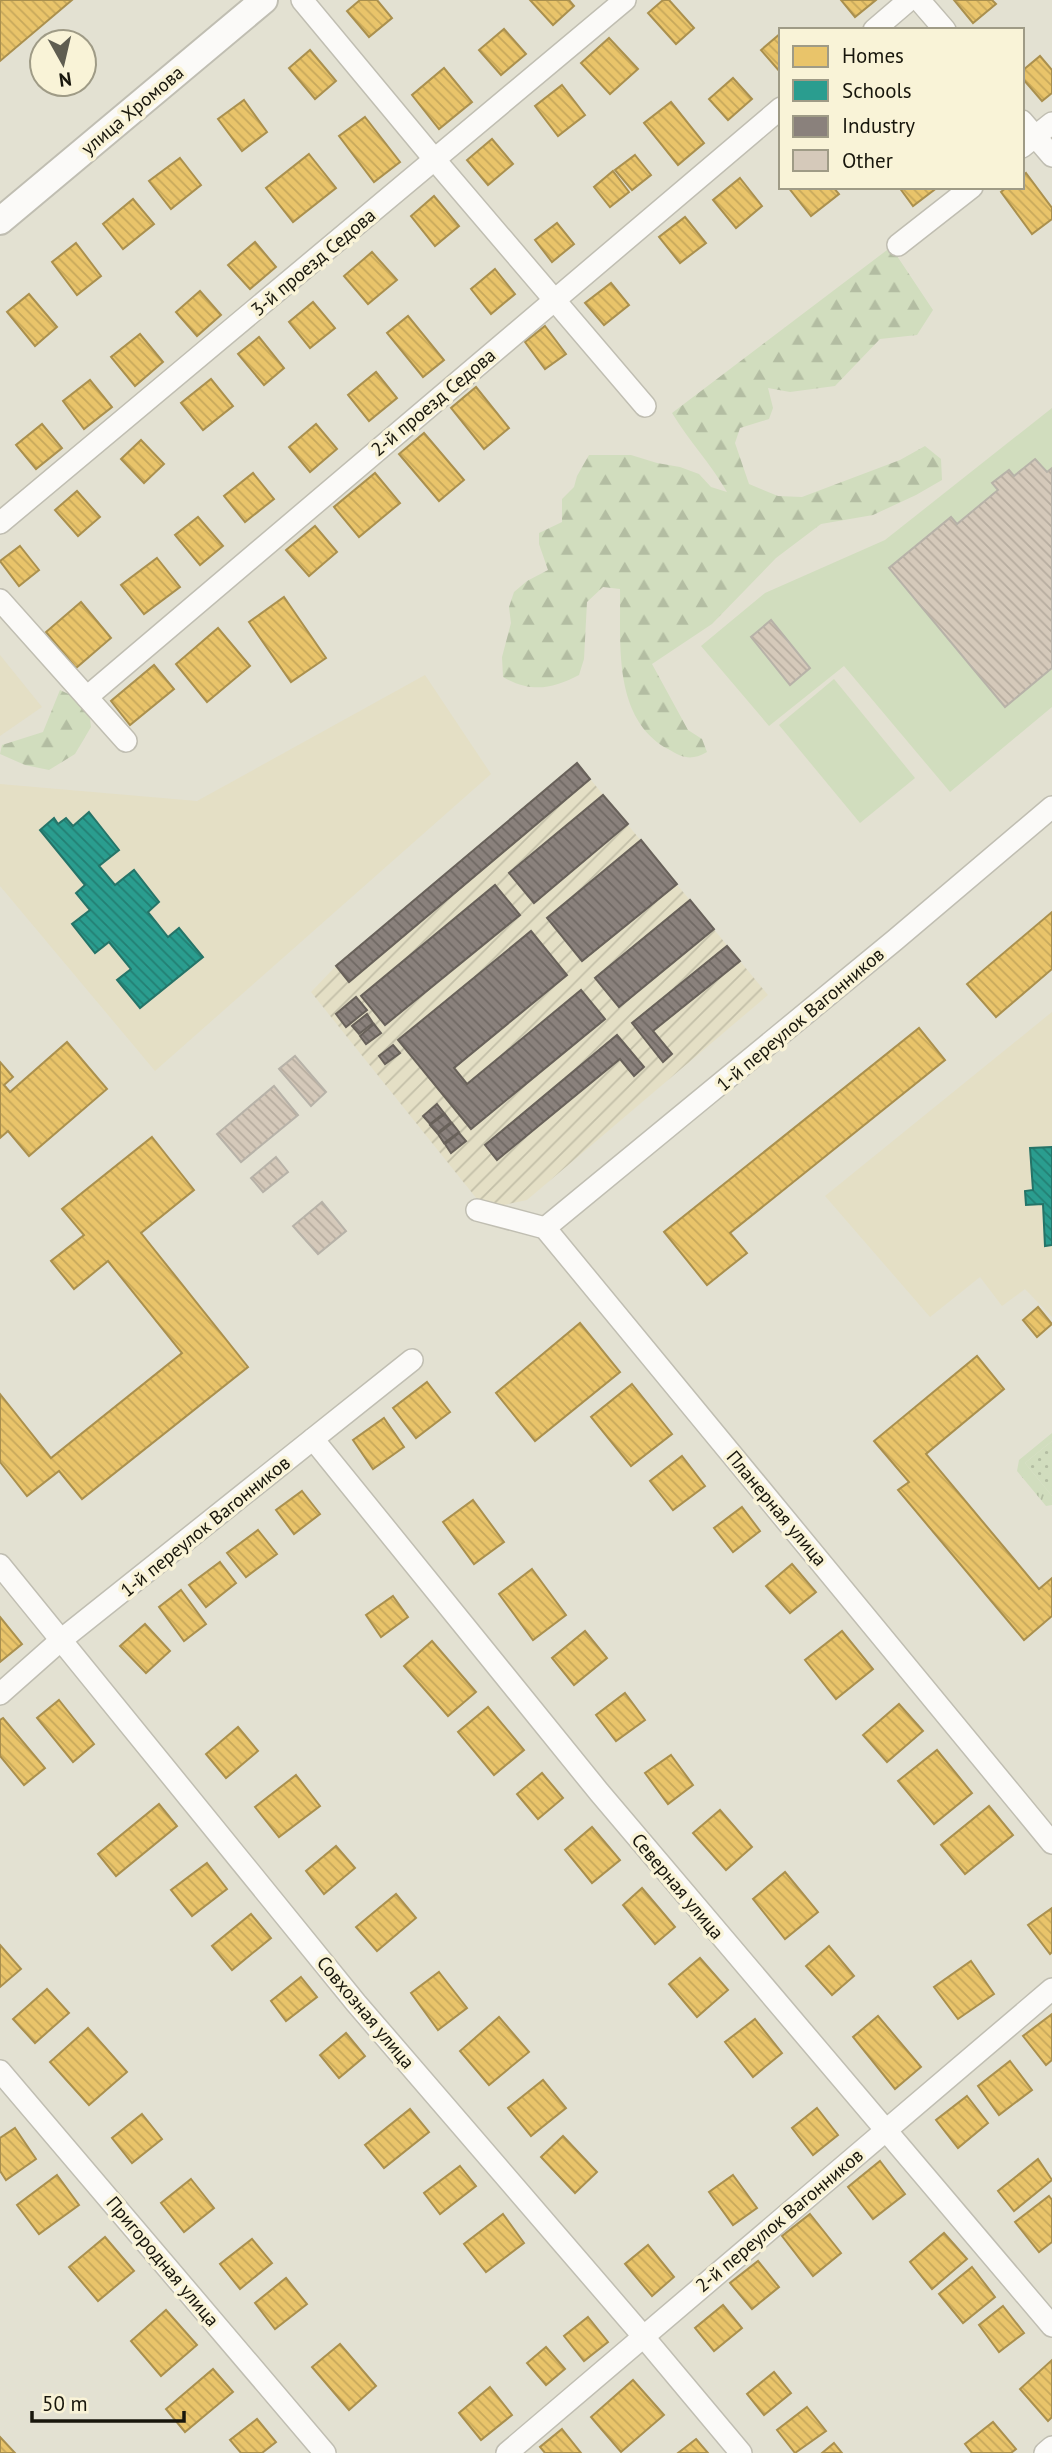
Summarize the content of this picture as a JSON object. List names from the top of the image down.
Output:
{
  "streets": {
    "main road": ["улица Хромова"],
    "street": [
      "3-й проезд Седова",
      "2-й проезд Седова",
      "1-й переулок Вагонников",
      "Планерная улица",
      "Северная улица",
      "Совхозная улица",
      "2-й переулок Вагонников",
      "Пригородная улица"
    ]
  },
  "crossings": [
    ["1-й переулок Вагонников", "Планерная улица"],
    ["1-й переулок Вагонников", "Северная улица"],
    ["1-й переулок Вагонников", "Совхозная улица"],
    ["Северная улица", "2-й переулок Вагонников"],
    ["Совхозная улица", "2-й переулок Вагонников"]
  ],
  "legend": [
    "Homes",
    "Schools",
    "Industry",
    "Other"
  ],
  "scale_bar": "50 m",
  "north": "bottom"
}
